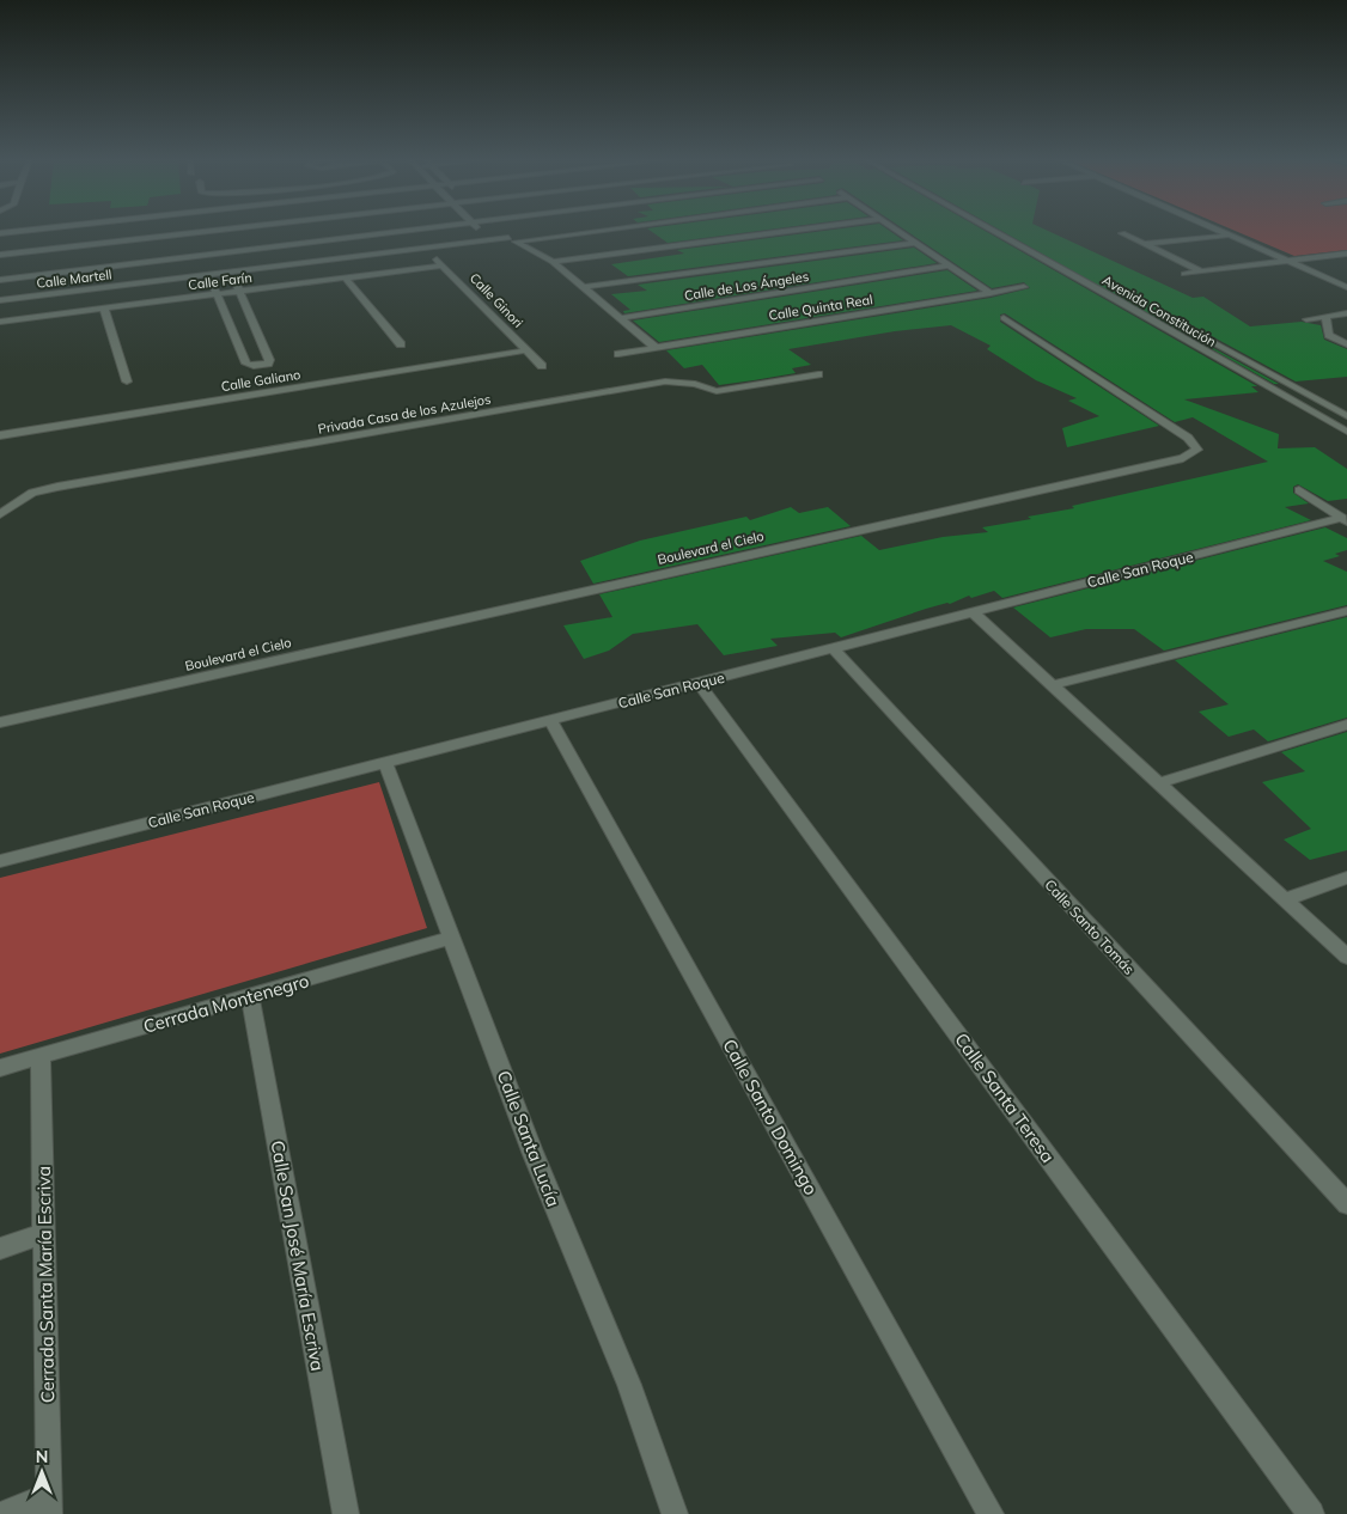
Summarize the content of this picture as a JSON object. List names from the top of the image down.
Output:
{
  "streets": {
    "street": [
      "Calle Martell",
      "Calle Farín",
      "Calle de Los Ángeles",
      "Calle Ginori",
      "Calle Quinta Real",
      "Avenida Constitución",
      "Calle Galiano",
      "Privada Casa de los Azulejos",
      "Boulevard el Cielo",
      "Calle San Roque",
      "Calle Santo Tomás",
      "Cerrada Montenegro",
      "Calle Santa Teresa",
      "Calle Santo Domingo",
      "Calle Santa Lucía",
      "Calle San José María Escriva",
      "Cerrada Santa María Escriva"
    ]
  },
  "crossings": [
    ["Calle Farín", "Calle Ginori"],
    ["Calle Ginori", "Calle Galiano"],
    ["Calle San Roque", "Calle Santo Tomás"],
    ["Calle San Roque", "Calle Santa Teresa"],
    ["Calle San Roque", "Calle Santo Domingo"],
    ["Calle San Roque", "Calle Santa Lucía"],
    ["Cerrada Montenegro", "Calle Santa Lucía"],
    ["Cerrada Montenegro", "Calle San José María Escriva"],
    ["Cerrada Montenegro", "Cerrada Santa María Escriva"]
  ],
  "north": "top"
}
